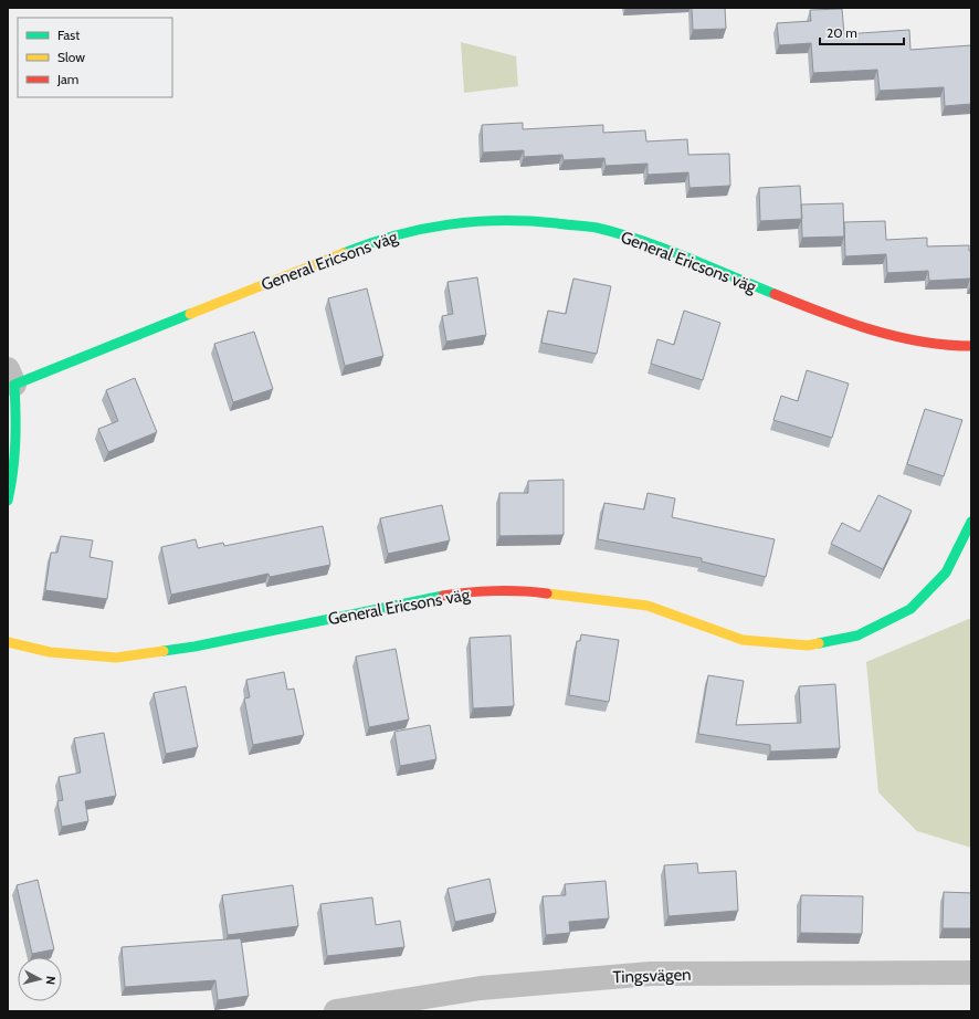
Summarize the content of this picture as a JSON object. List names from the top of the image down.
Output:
{
  "streets": {
    "street": ["General Ericsons väg", "Tingsvägen"]
  },
  "legend": ["Fast", "Slow", "Jam"],
  "scale_bar": "20 m",
  "north": "right"
}
